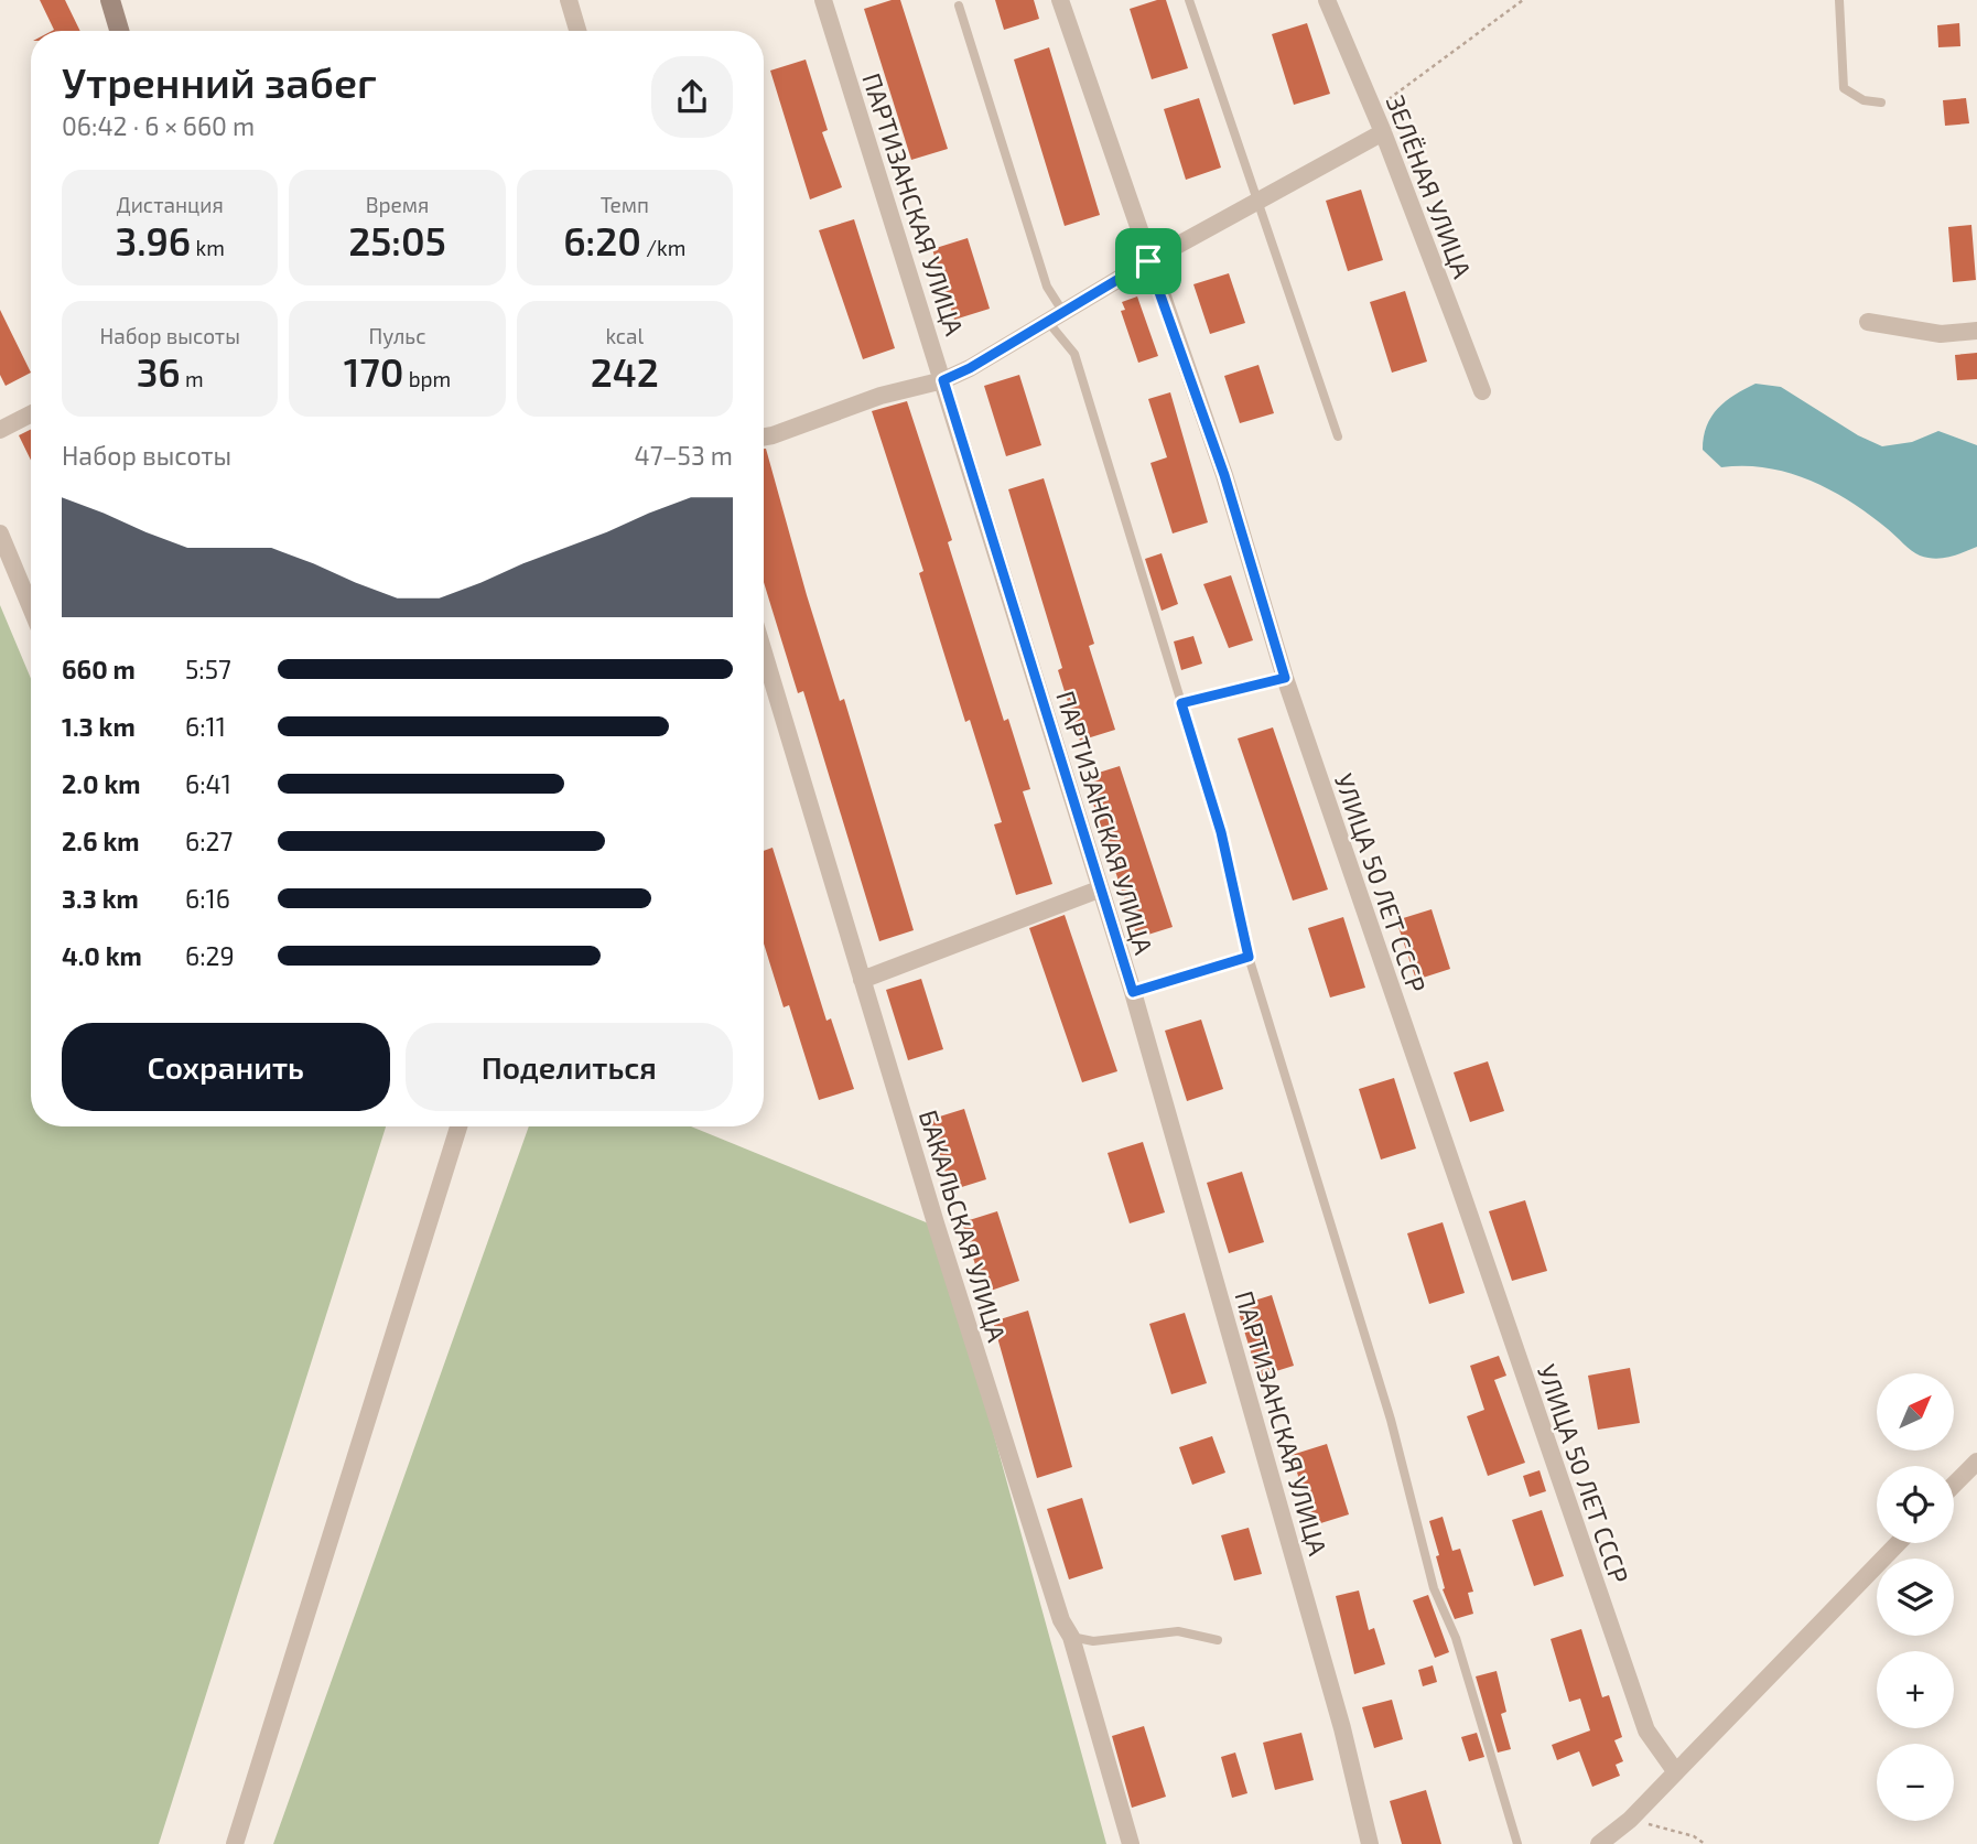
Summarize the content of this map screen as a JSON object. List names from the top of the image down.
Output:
{
  "streets": {
    "street": [
      "ЗЕЛЁНАЯ УЛИЦА",
      "ПАРТИЗАНСКАЯ УЛИЦА",
      "УЛИЦА 50 ЛЕТ СССР",
      "БАКАЛЬСКАЯ УЛИЦА"
    ]
  },
  "north": "top right",
  "page": {
    "heading": ["Утренний забег", "06:42 · 6 × 660 m"],
    "stats": [
      ["Дистанция", "3.96 km"],
      ["Время", "25:05"],
      ["Темп", "6:20 /km"],
      ["Набор высоты", "36 m"],
      ["Пульс", "170 bpm"],
      ["kcal", "242"]
    ],
    "chart": ["Набор высоты", "47–53 m"],
    "list": [
      {
        "name": "660 m",
        "note": "5:57"
      },
      {
        "name": "1.3 km",
        "note": "6:11"
      },
      {
        "name": "2.0 km",
        "note": "6:41"
      },
      {
        "name": "2.6 km",
        "note": "6:27"
      },
      {
        "name": "3.3 km",
        "note": "6:16"
      },
      {
        "name": "4.0 km",
        "note": "6:29"
      }
    ],
    "buttons": ["Сохранить", "Поделиться"],
    "map_buttons": ["+", "−"]
  }
}
